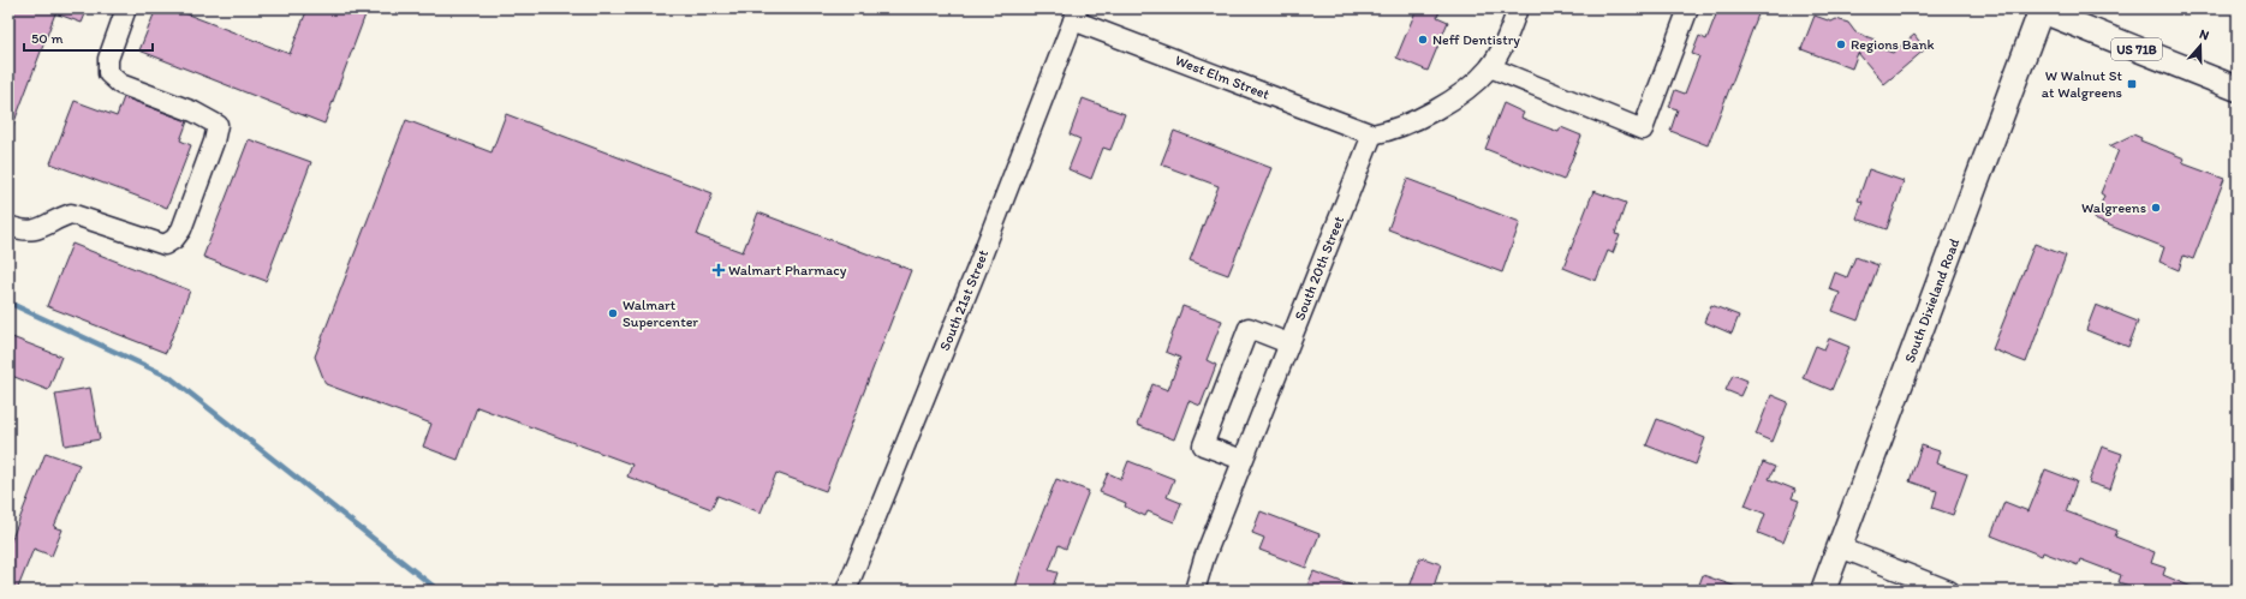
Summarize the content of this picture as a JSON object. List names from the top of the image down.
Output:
{
  "streets": {
    "main road": ["US 71B", "South Dixieland Road"],
    "street": ["West Elm Street", "South 20th Street", "South 21st Street"]
  },
  "crossings": [
    ["US 71B", "South Dixieland Road"],
    ["West Elm Street", "South 20th Street"],
    ["West Elm Street", "South 21st Street"]
  ],
  "places": {
    "other": [
      "Neff Dentistry",
      "Regions Bank",
      "Walgreens",
      "Walmart Supercenter"
    ],
    "transit": ["W Walnut St at Walgreens"],
    "health": ["Walmart Pharmacy"]
  },
  "scale_bar": "50 m",
  "north": "top"
}
